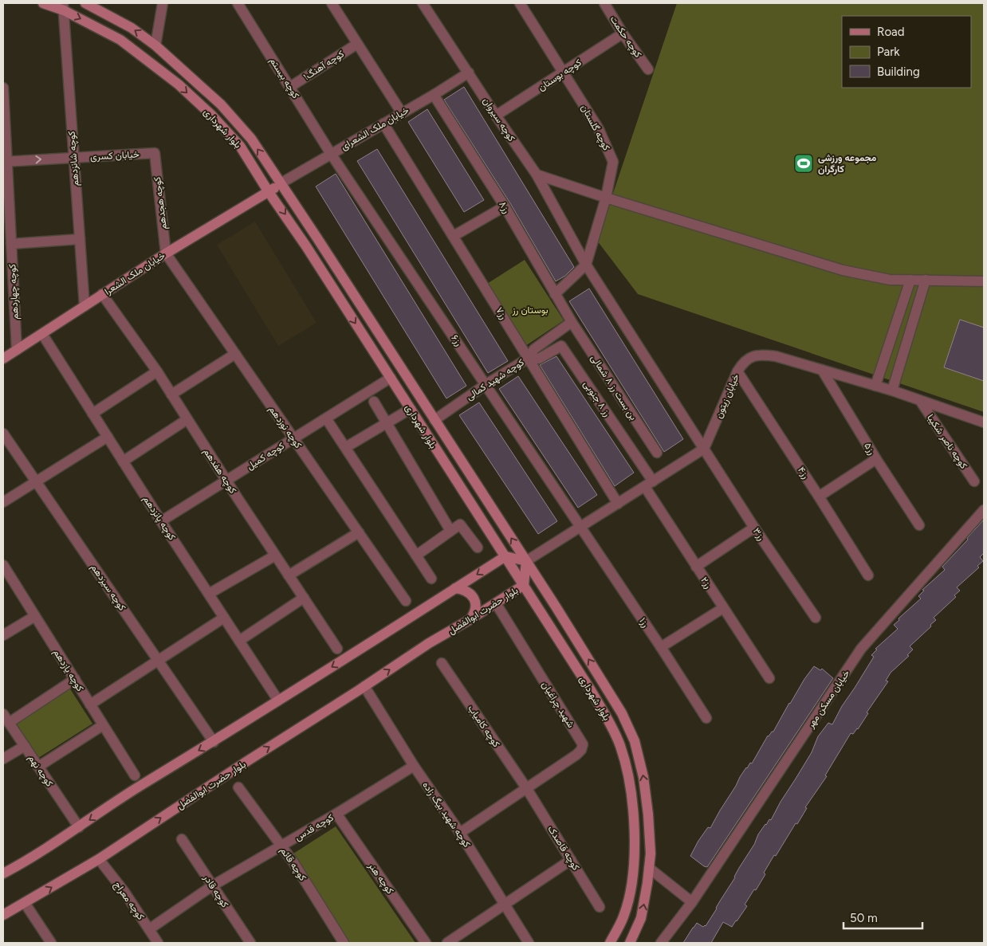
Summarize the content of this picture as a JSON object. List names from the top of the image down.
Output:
{
  "streets": {
    "main road": ["بلوار شهرداری", "خیابان ملک الشعرا", "بلوار حضرت ابوالفضل"],
    "street": [
      "کوچه حکمت",
      "کوچه آهنگ۱",
      "کوچه بوستان",
      "کوچه بیستم",
      "کوچه سیروان",
      "کوچه گلستان",
      "خیابان ملک الشعرای",
      "خیابان کسری",
      "کوچه شانزدهم",
      "کوچه هجدهم",
      "رز۸",
      "کوچه چهاردهم",
      "رز۷",
      "رز۶",
      "کوچه شهید کمالی",
      "بن بست رز ۸ شمالی",
      "خیابان زیتون",
      "رز ۸ جنوبی",
      "کوچه نوزدهم",
      "کوچه ناصر شکیبا",
      "رز۵",
      "کوچه کمیل",
      "کوچه هفدهم",
      "رز۴",
      "کوچه پانزدهم",
      "رز۳",
      "رز۲",
      "کوچه سیزدهم",
      "رز۱",
      "کوچه یازدهم",
      "خیابان مسکن مهر",
      "شهید چراغیان",
      "کوچه کامیاب",
      "کوچه نهم",
      "کوچه شهید بیگ زاده",
      "کوچه قدس",
      "کوچه قاصدک",
      "کوچه قائم",
      "کوچه هنر",
      "کوچه قادر",
      "کوچه معراج"
    ]
  },
  "crossings": [
    ["کوچه حکمت", "کوچه بوستان"],
    ["کوچه آهنگ۱", "کوچه بیستم"],
    ["کوچه بوستان", "کوچه سیروان"],
    ["کوچه بوستان", "کوچه گلستان"],
    ["کوچه بیستم", "خیابان ملک الشعرای"],
    ["کوچه بیستم", "رز۶"],
    ["کوچه سیروان", "کوچه گلستان"],
    ["کوچه سیروان", "خیابان ملک الشعرای"],
    ["کوچه سیروان", "رز۳"],
    ["کوچه گلستان", "رز۳"],
    ["بلوار شهرداری", "خیابان ملک الشعرای"],
    ["بلوار شهرداری", "کوچه شانزدهم"],
    ["بلوار شهرداری", "خیابان ملک الشعرا"],
    ["بلوار شهرداری", "کوچه شهید کمالی"],
    ["بلوار شهرداری", "کوچه کمیل"],
    ["بلوار شهرداری", "بلوار حضرت ابوالفضل"],
    ["خیابان ملک الشعرای", "رز۸"],
    ["خیابان ملک الشعرای", "خیابان ملک الشعرا"],
    ["خیابان ملک الشعرای", "رز۷"],
    ["خیابان ملک الشعرای", "رز۶"],
    ["خیابان کسری", "کوچه شانزدهم"],
    ["خیابان کسری", "کوچه هجدهم"],
    ["خیابان کسری", "کوچه چهاردهم"],
    ["کوچه شانزدهم", "خیابان ملک الشعرا"],
    ["کوچه هجدهم", "خیابان ملک الشعرا"],
    ["کوچه هجدهم", "کوچه نوزدهم"],
    ["رز۸", "کوچه شهید کمالی"],
    ["رز۸", "بن بست رز ۸ شمالی"],
    ["خیابان ملک الشعرا", "کوچه چهاردهم"],
    ["خیابان ملک الشعرا", "کوچه نوزدهم"],
    ["خیابان ملک الشعرا", "کوچه هفدهم"],
    ["خیابان ملک الشعرا", "کوچه پانزدهم"],
    ["رز۷", "کوچه شهید کمالی"],
    ["رز۷", "رز ۸ جنوبی"],
    ["رز۶", "کوچه شهید کمالی"],
    ["رز۶", "رز۱"],
    ["کوچه شهید کمالی", "بن بست رز ۸ شمالی"],
    ["کوچه شهید کمالی", "رز ۸ جنوبی"],
    ["خیابان زیتون", "کوچه ناصر شکیبا"],
    ["خیابان زیتون", "رز۵"],
    ["خیابان زیتون", "رز۴"],
    ["خیابان زیتون", "رز۳"],
    ["رز ۸ جنوبی", "رز۲"],
    ["کوچه نوزدهم", "کوچه کمیل"],
    ["کوچه کمیل", "کوچه هفدهم"],
    ["کوچه کمیل", "کوچه پانزدهم"],
    ["بلوار حضرت ابوالفضل", "شهید چراغیان"],
    ["بلوار حضرت ابوالفضل", "کوچه شهید بیگ زاده"],
    ["بلوار حضرت ابوالفضل", "کوچه معراج"],
    ["شهید چراغیان", "کوچه کامیاب"],
    ["شهید چراغیان", "کوچه قاصدک"],
    ["کوچه کامیاب", "کوچه قاصدک"],
    ["کوچه شهید بیگ زاده", "کوچه قدس"],
    ["کوچه قدس", "کوچه قائم"],
    ["کوچه قدس", "کوچه هنر"],
    ["کوچه قدس", "کوچه قادر"],
    ["کوچه قدس", "کوچه معراج"]
  ],
  "parks": ["بوستان رز"],
  "places": {
    "sports": ["مجموعه ورزشی کارگران"]
  },
  "legend": ["Road", "Park", "Building"],
  "scale_bar": "50 m"
}
